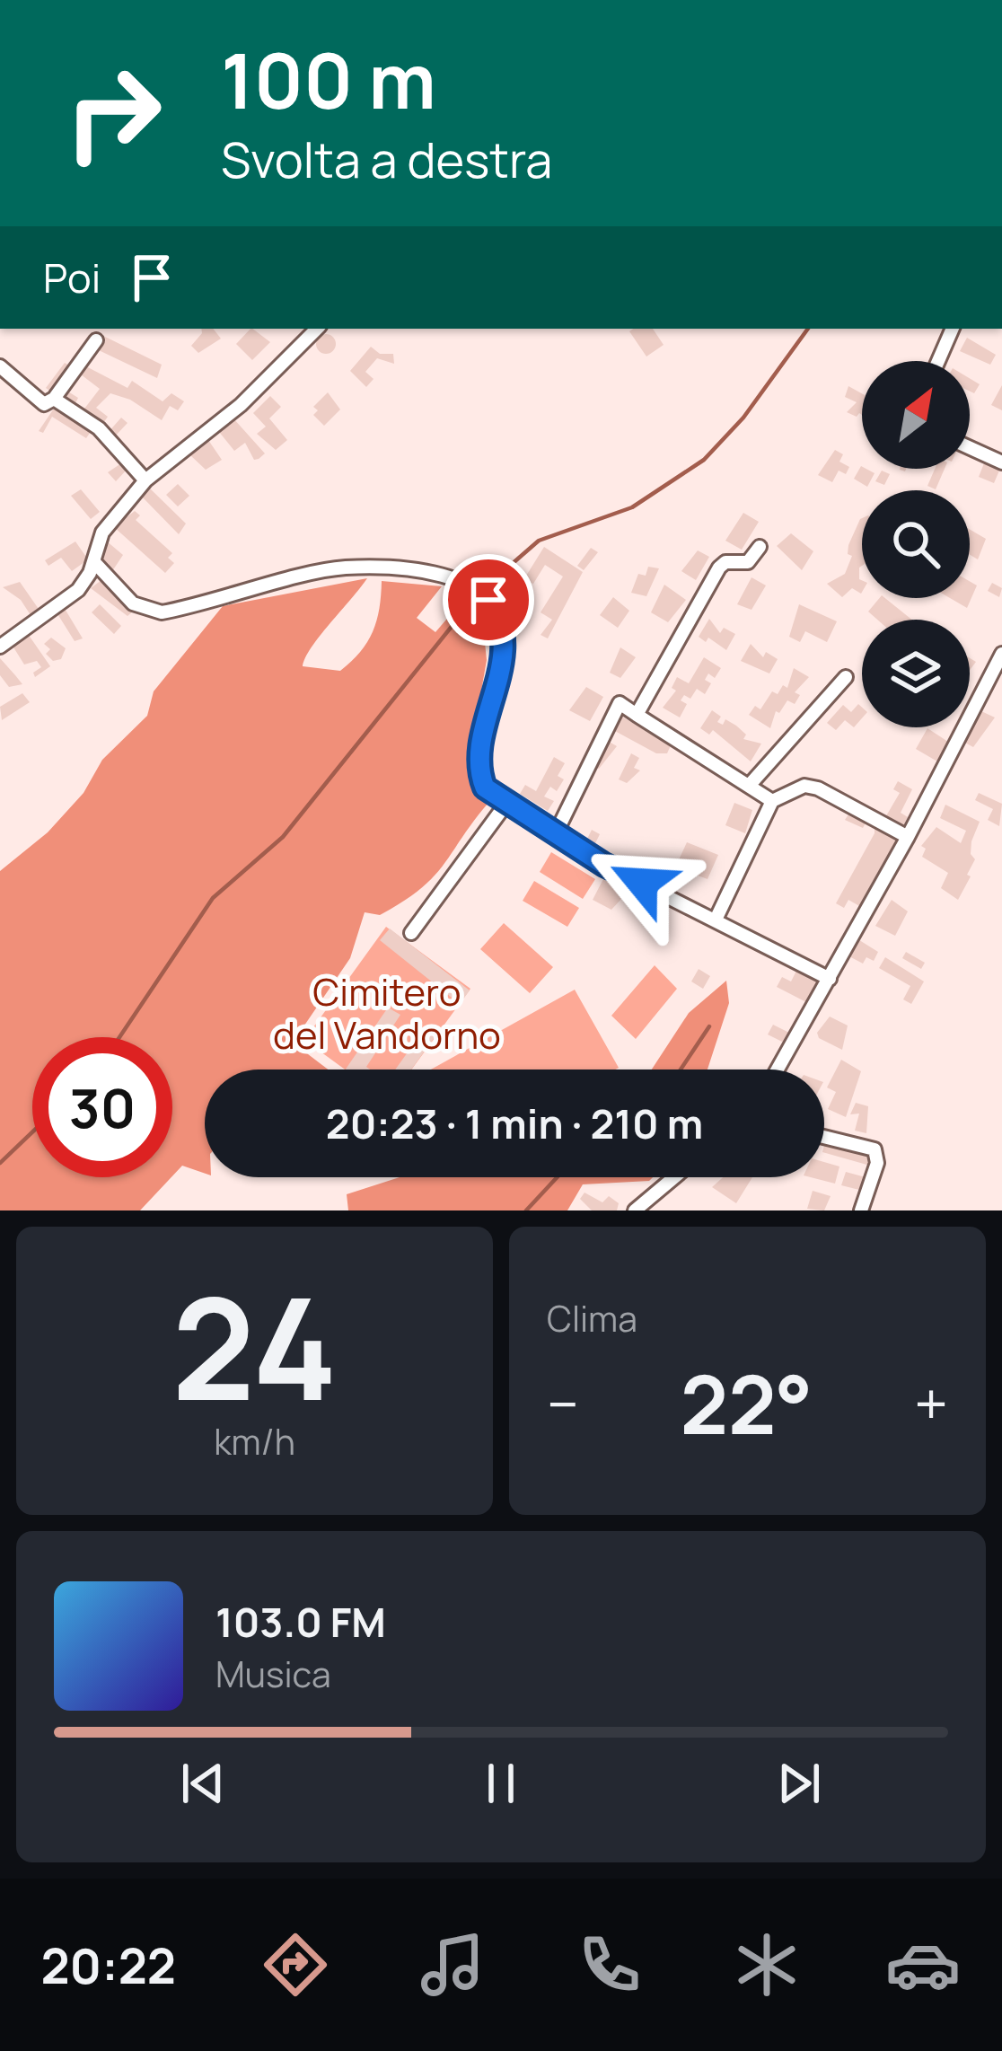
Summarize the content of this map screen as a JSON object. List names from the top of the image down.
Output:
{
  "parks": ["Cimitero del Vandorno"],
  "north": "top right",
  "page": {
    "turn": ["100 m", "Svolta a destra"],
    "then": "Poi",
    "limit": "30",
    "trip": "20:23 · 1 min · 210 m",
    "tile": [
      ["24", "km/h"],
      "Clima"
    ],
    "heat": ["−", "22°", "+"],
    "song": ["103.0 FM", "Musica"],
    "tabs": "20:22"
  }
}
